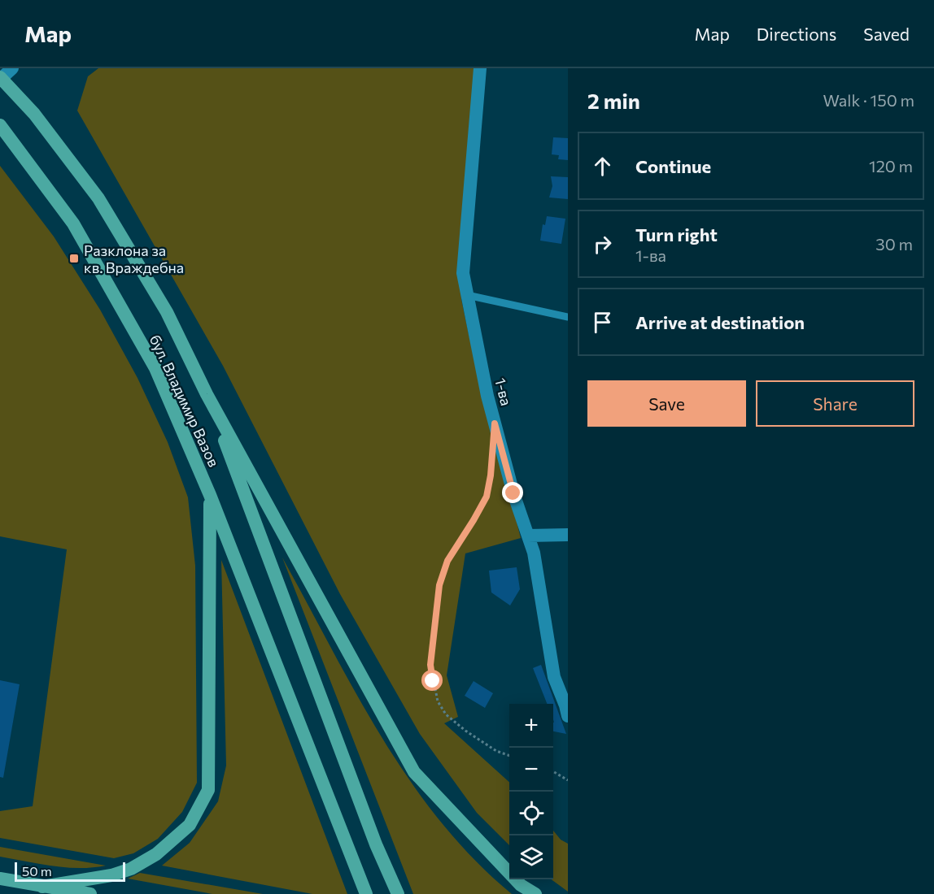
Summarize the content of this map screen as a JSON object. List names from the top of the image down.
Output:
{
  "streets": {
    "main road": ["бул. Владимир Вазов"],
    "street": ["1-ва"]
  },
  "places": {
    "transit": ["Разклона за кв. Враждебна"]
  },
  "scale_bar": "50 m",
  "page": {
    "header": "Map",
    "nav": ["Map", "Directions", "Saved"],
    "heading": ["2 min", "Walk · 150 m"],
    "list": [
      ["Continue", "120 m"],
      ["Turn right", "1-ва", "30 m"],
      "Arrive at destination"
    ],
    "buttons": ["Save", "Share"],
    "map_buttons": ["+", "−"],
    "scale": "50 m"
  }
}
